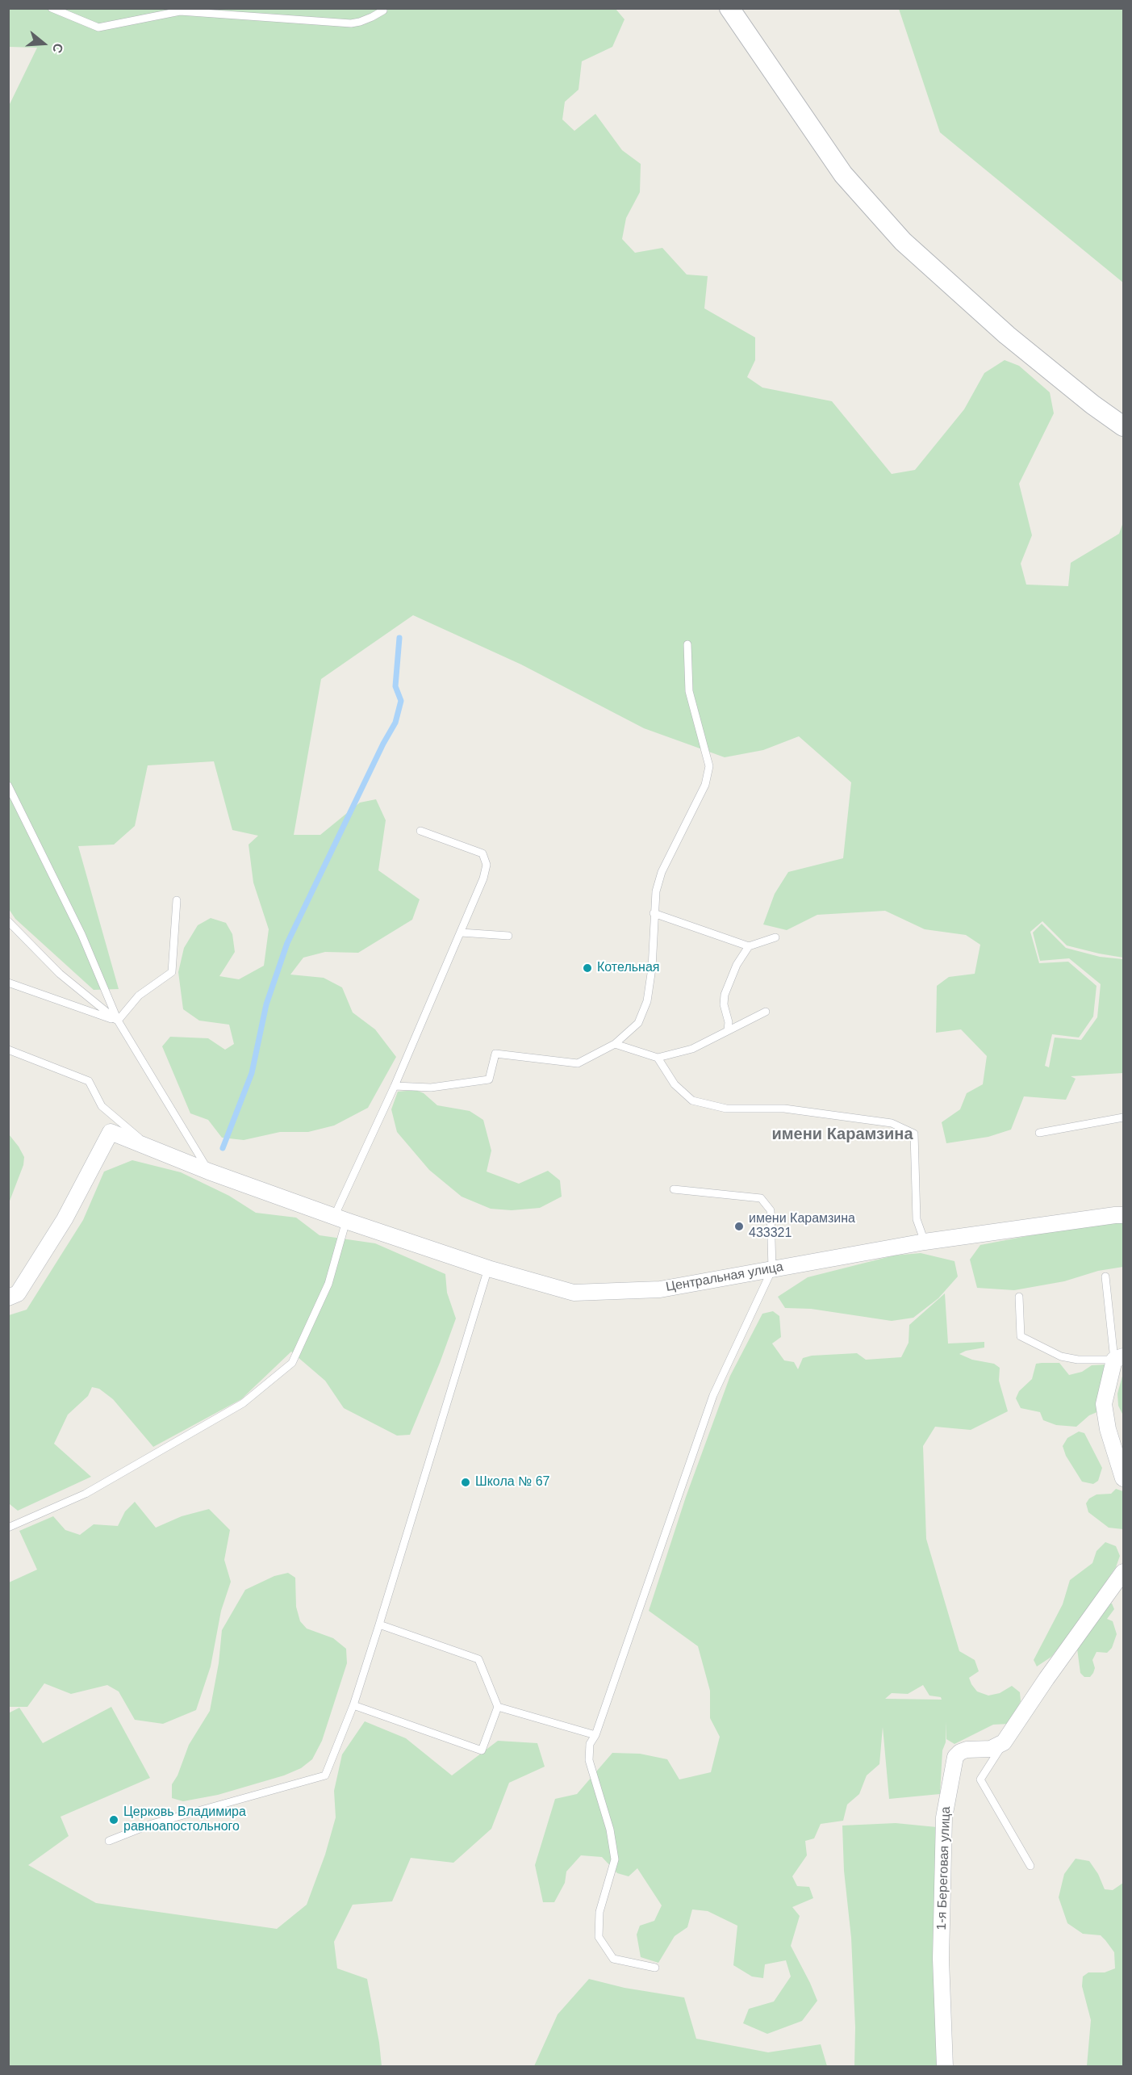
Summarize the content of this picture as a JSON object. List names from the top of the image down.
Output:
{
  "streets": {
    "street": ["Центральная улица", "1-я Береговая улица"]
  },
  "districts": ["имени Карамзина"],
  "places": [
    "Котельная",
    "имени Карамзина 433321",
    "Школа № 67",
    "Церковь Владимира равноапостольного"
  ],
  "north": "right"
}
